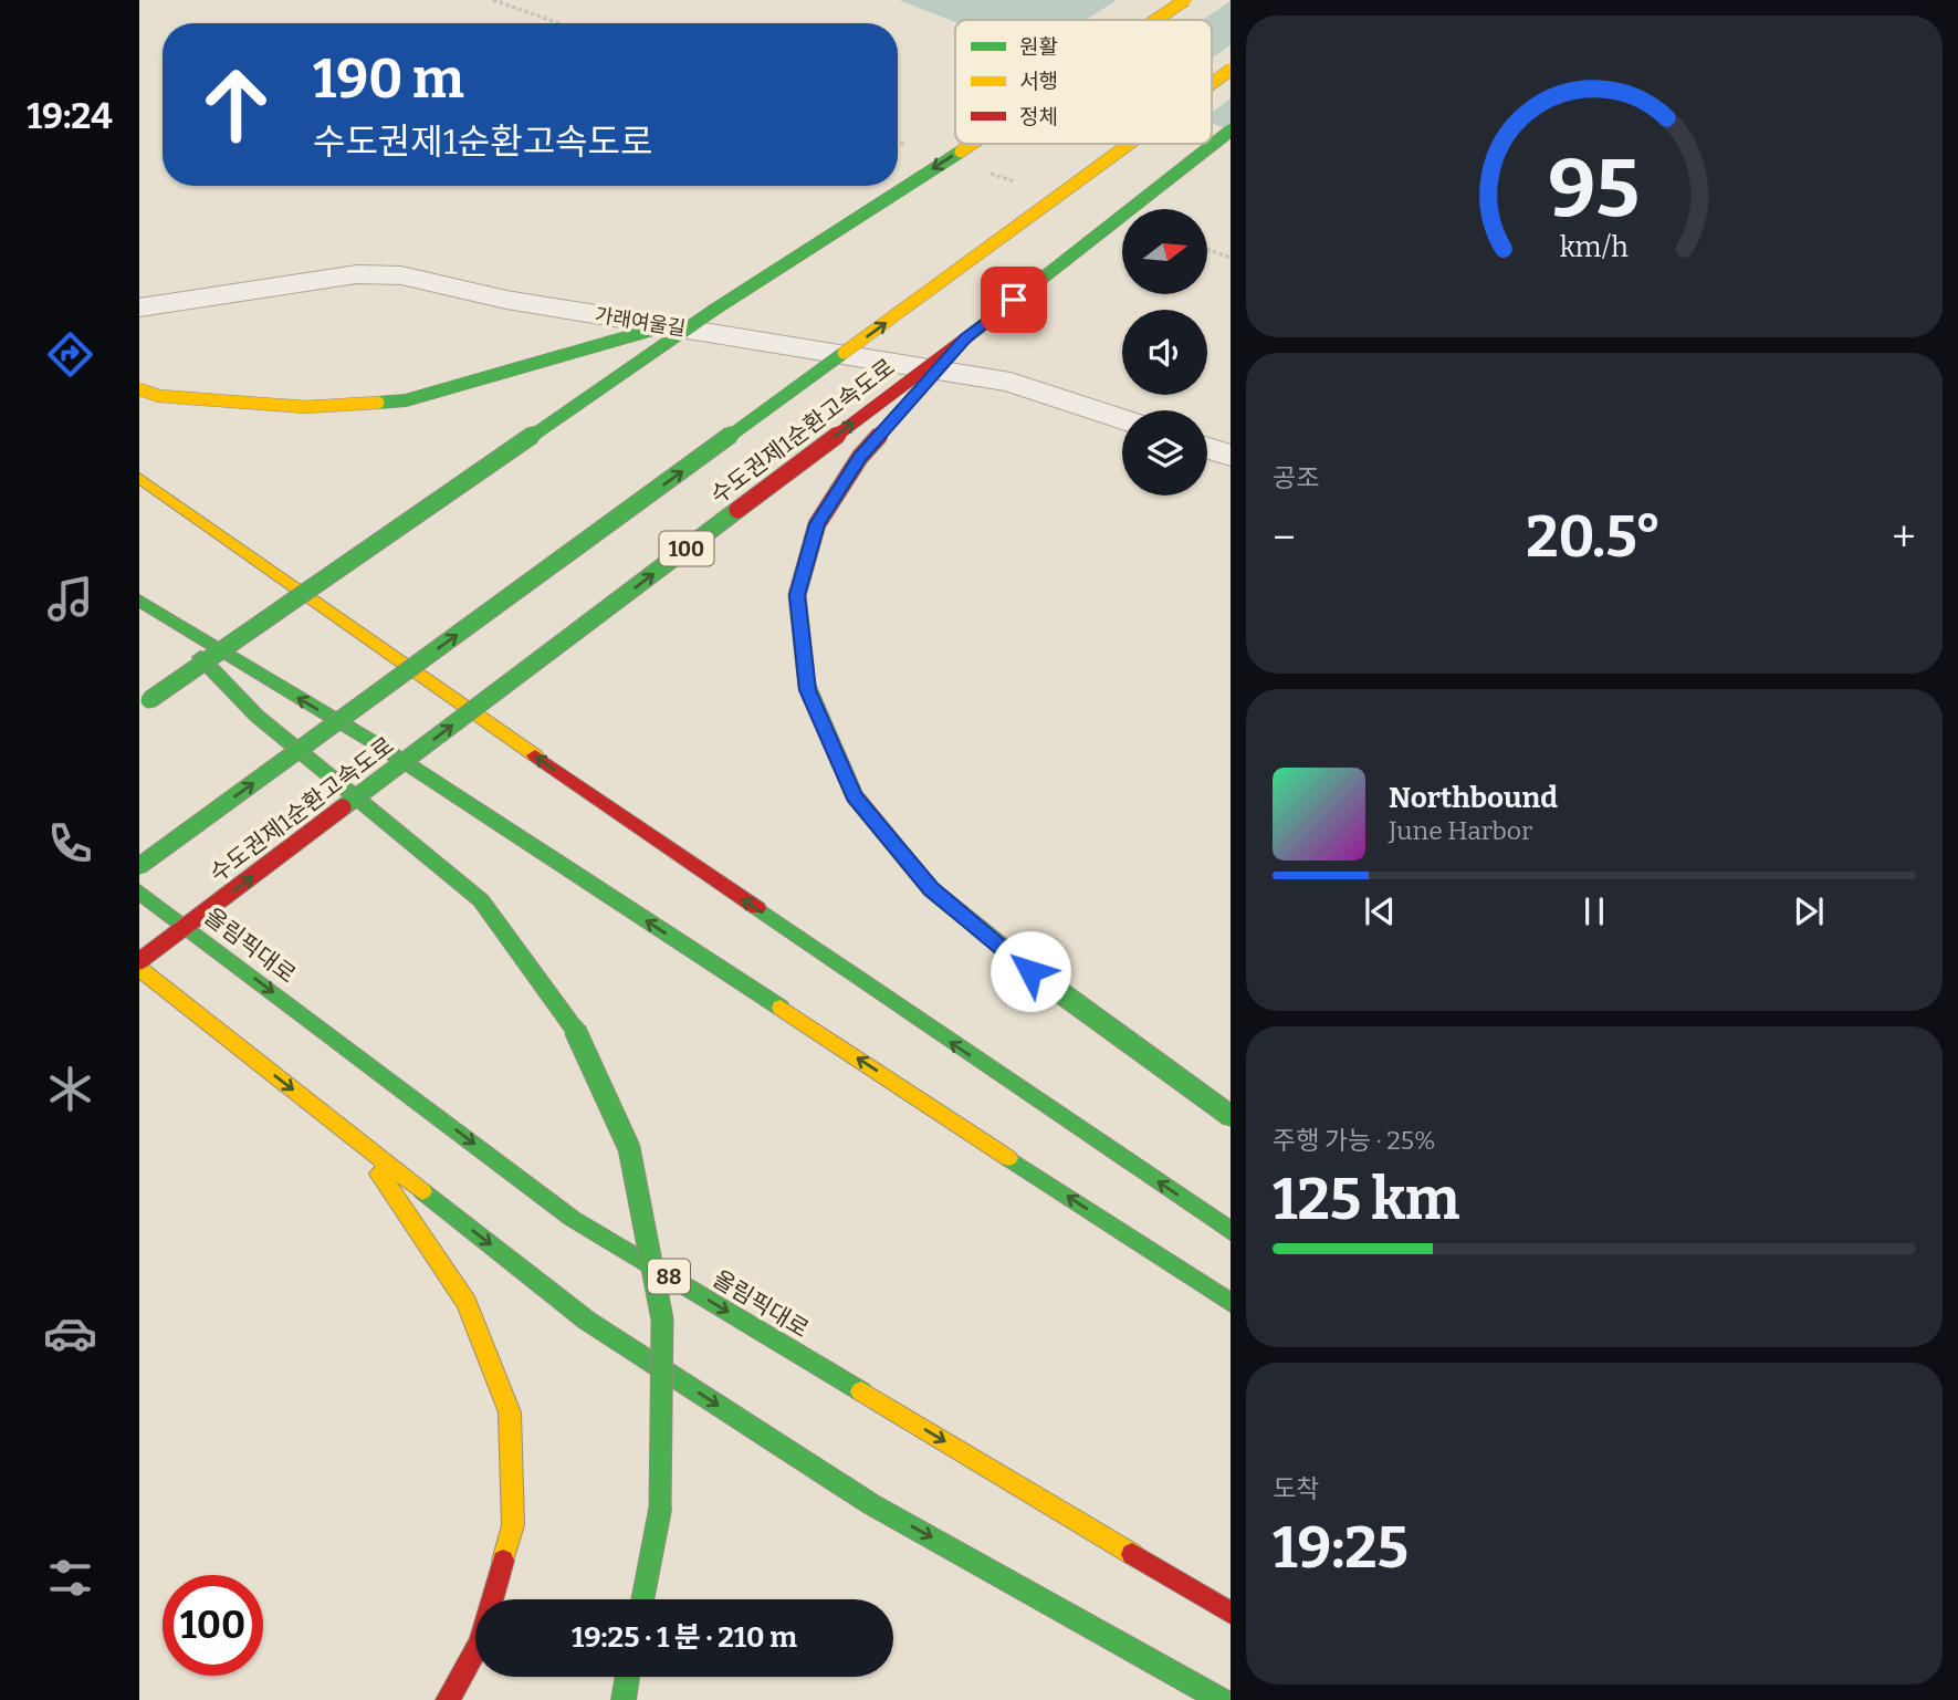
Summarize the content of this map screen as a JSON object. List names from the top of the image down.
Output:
{
  "streets": {
    "highway": [
      "수도권제1순환고속도로",
      "100",
      "올림픽대로",
      "88"
    ],
    "street": ["가래여울길"]
  },
  "legend": ["원활", "서행", "정체"],
  "north": "right",
  "page": {
    "tabs": "19:24",
    "turn": ["190 m", "수도권제1순환고속도로"],
    "tile": [
      "공조",
      ["주행 가능 · 25%", "125 km"],
      ["도착", "19:25"]
    ],
    "heat": ["−", "20.5°", "+"],
    "song": ["Northbound", "June Harbor"],
    "limit": "100",
    "trip": "19:25 · 1 분 · 210 m",
    "gauge": ["95", "km/h"]
  }
}
